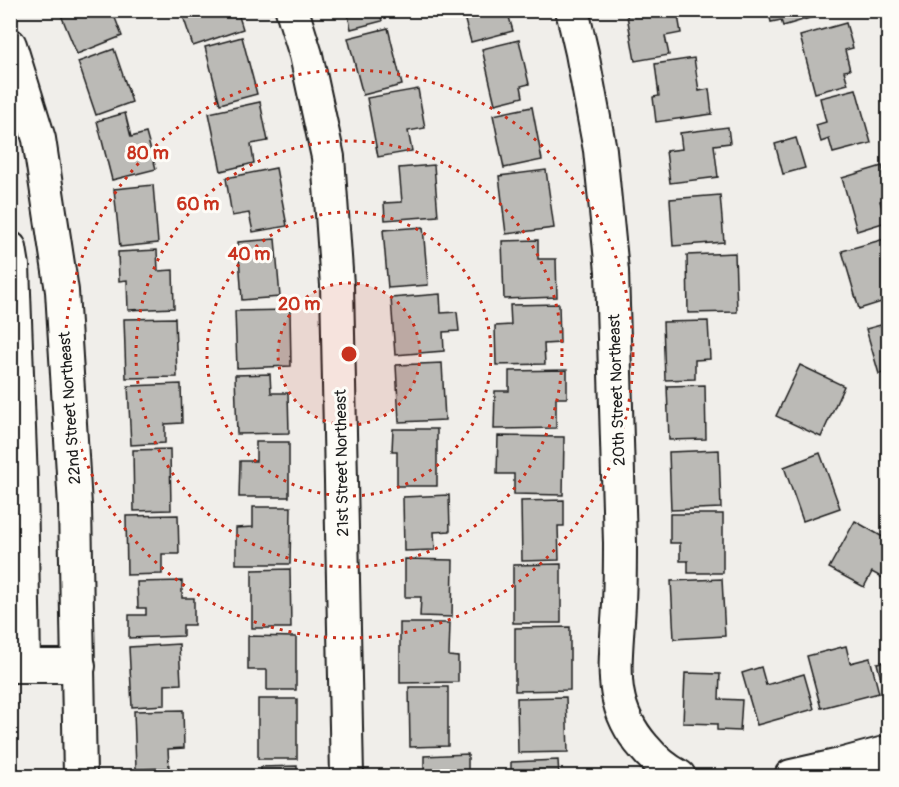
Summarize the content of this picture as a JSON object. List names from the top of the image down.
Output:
{
  "streets": {
    "street": ["20th Street Northeast", "22nd Street Northeast", "21st Street Northeast"]
  },
  "rings": [
    "80 m",
    "60 m",
    "40 m",
    "20 m"
  ]
}
